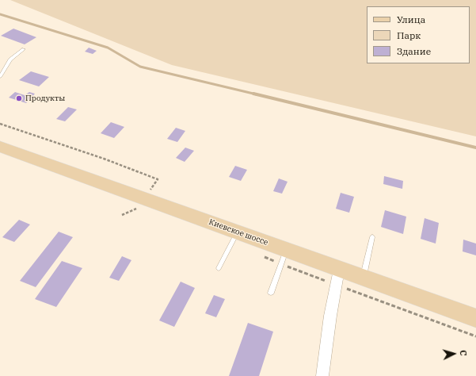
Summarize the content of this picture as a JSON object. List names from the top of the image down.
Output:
{
  "streets": {
    "main road": ["Киевское шоссе"]
  },
  "places": ["Продукты"],
  "legend": ["Улица", "Парк", "Здание"],
  "north": "right"
}
